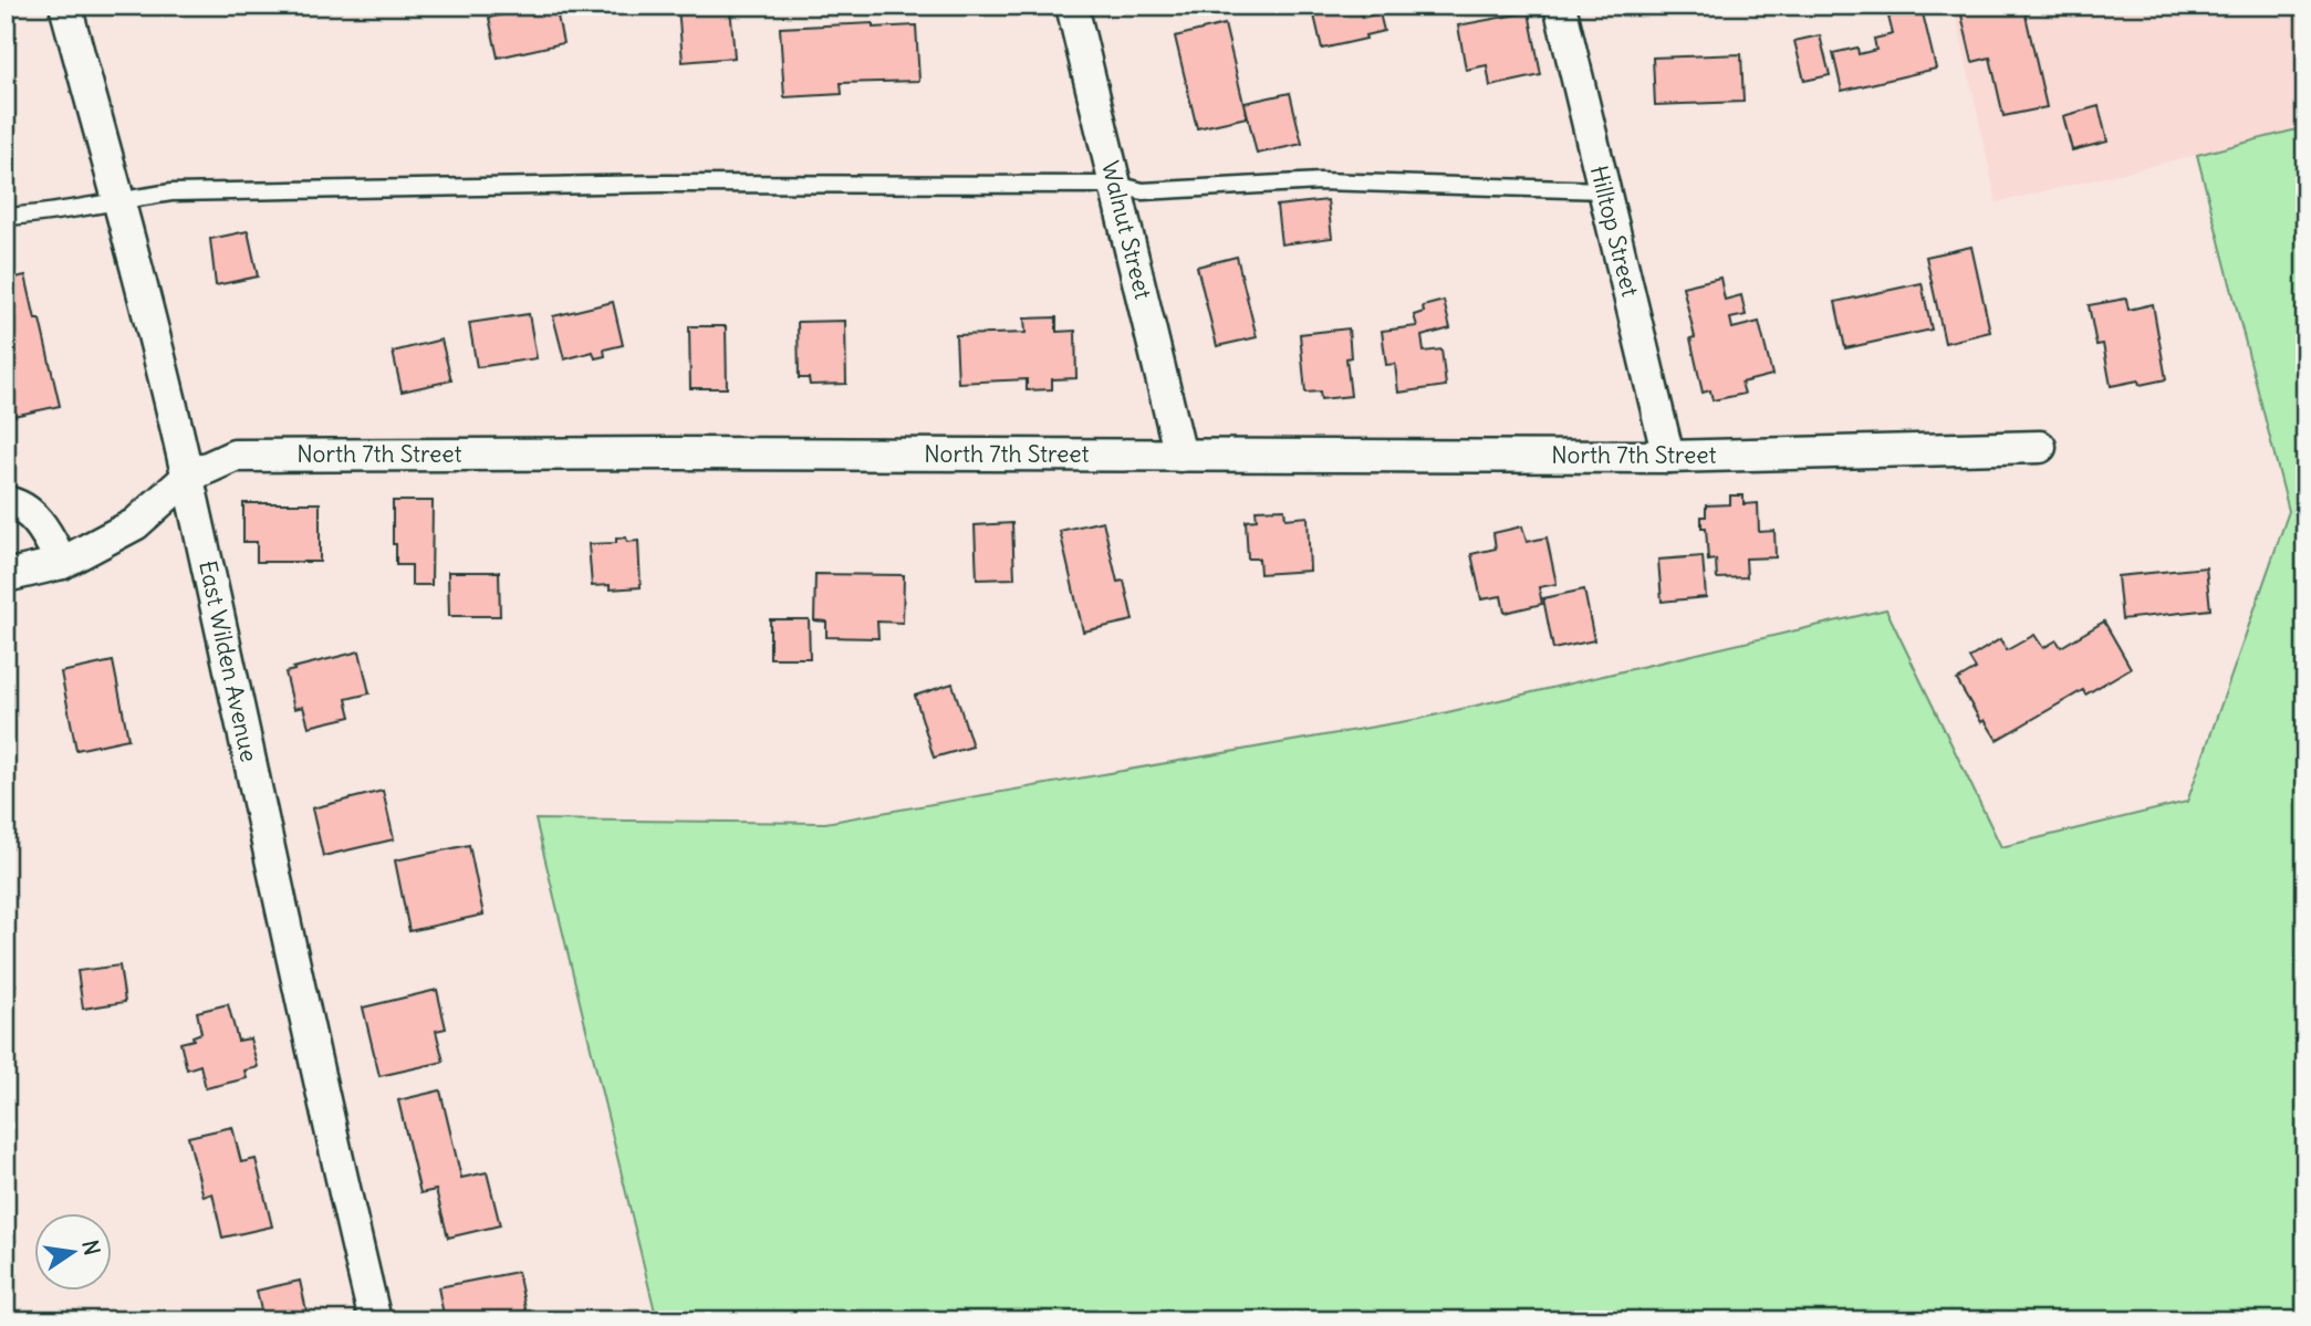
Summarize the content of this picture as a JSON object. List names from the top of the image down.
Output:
{
  "streets": {
    "street": [
      "Walnut Street",
      "Hilltop Street",
      "North 7th Street",
      "East Wilden Avenue"
    ]
  },
  "crossings": [
    ["Walnut Street", "North 7th Street"],
    ["Hilltop Street", "North 7th Street"],
    ["North 7th Street", "East Wilden Avenue"]
  ],
  "north": "right"
}
